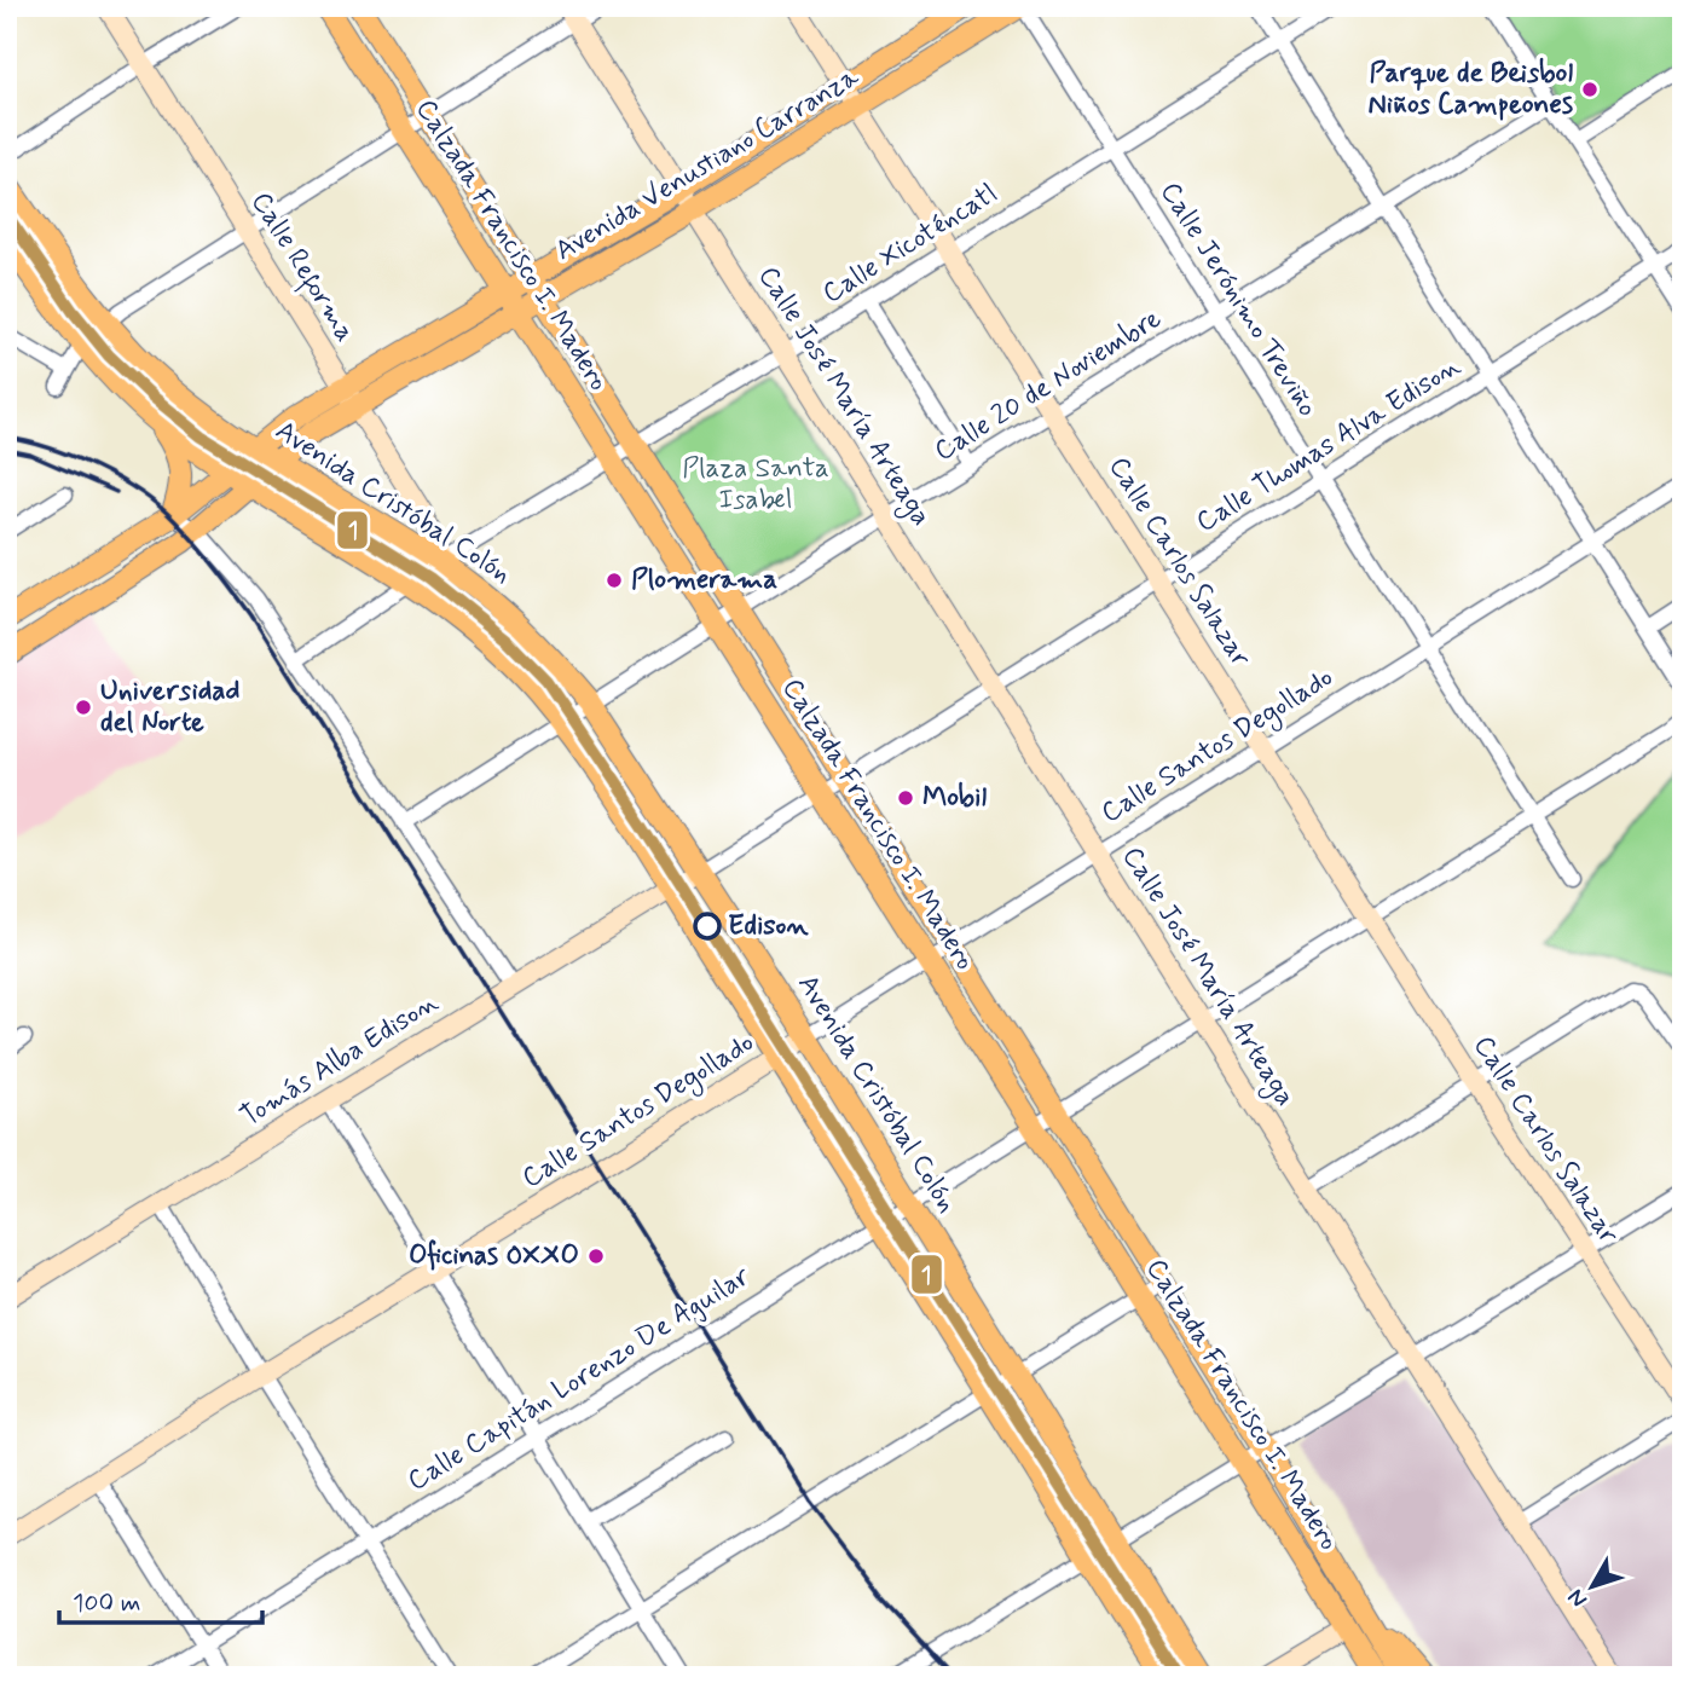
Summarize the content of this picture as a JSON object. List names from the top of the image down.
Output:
{
  "streets": {
    "main road": ["Avenida Venustiano Carranza", "Calzada Francisco I. Madero", "Avenida Cristóbal Colón"],
    "street": [
      "Calle Xicoténcatl",
      "Calle Reforma",
      "Calle Jerónimo Treviño",
      "Calle 20 de Noviembre",
      "Calle José María Arteaga",
      "Calle Thomas Alva Edison",
      "Calle Carlos Salazar",
      "Calle Santos Degollado",
      "Tomás Alba Edison",
      "Calle Capitán Lorenzo De Aguilar"
    ]
  },
  "crossings": [
    ["Avenida Venustiano Carranza", "Calzada Francisco I. Madero"],
    ["Avenida Venustiano Carranza", "Calle Reforma"],
    ["Avenida Venustiano Carranza", "Calle Jerónimo Treviño"],
    ["Avenida Venustiano Carranza", "Calle José María Arteaga"],
    ["Avenida Venustiano Carranza", "Avenida Cristóbal Colón"],
    ["Avenida Venustiano Carranza", "Calle Carlos Salazar"],
    ["Calle Xicoténcatl", "Calzada Francisco I. Madero"],
    ["Calle Xicoténcatl", "Calle Reforma"],
    ["Calle Xicoténcatl", "Calle Jerónimo Treviño"],
    ["Calle Xicoténcatl", "Calle José María Arteaga"],
    ["Calle Xicoténcatl", "Avenida Cristóbal Colón"],
    ["Calle Xicoténcatl", "Calle Carlos Salazar"],
    ["Calzada Francisco I. Madero", "Calle 20 de Noviembre"],
    ["Calzada Francisco I. Madero", "Calle Thomas Alva Edison"],
    ["Calzada Francisco I. Madero", "Calle Santos Degollado"],
    ["Calzada Francisco I. Madero", "Calle Capitán Lorenzo De Aguilar"],
    ["Calle Reforma", "Avenida Cristóbal Colón"],
    ["Calle Jerónimo Treviño", "Calle 20 de Noviembre"],
    ["Calle Jerónimo Treviño", "Calle Thomas Alva Edison"],
    ["Calle Jerónimo Treviño", "Calle Santos Degollado"],
    ["Calle 20 de Noviembre", "Calle José María Arteaga"],
    ["Calle 20 de Noviembre", "Avenida Cristóbal Colón"],
    ["Calle 20 de Noviembre", "Calle Carlos Salazar"],
    ["Calle José María Arteaga", "Calle Thomas Alva Edison"],
    ["Calle José María Arteaga", "Calle Santos Degollado"],
    ["Calle Thomas Alva Edison", "Avenida Cristóbal Colón"],
    ["Calle Thomas Alva Edison", "Calle Carlos Salazar"],
    ["Calle Thomas Alva Edison", "Tomás Alba Edison"],
    ["Avenida Cristóbal Colón", "Calle Santos Degollado"],
    ["Avenida Cristóbal Colón", "Tomás Alba Edison"],
    ["Avenida Cristóbal Colón", "Calle Capitán Lorenzo De Aguilar"],
    ["Calle Carlos Salazar", "Calle Santos Degollado"]
  ],
  "parks": ["Plaza Santa Isabel"],
  "places": [
    "Parque de Beisbol Niños Campeones",
    "Plomerama",
    "Universidad del Norte",
    "Mobil",
    "Edison",
    "Oficinas OXXO"
  ],
  "lines": ["transit line 1"],
  "scale_bar": "100 m",
  "north": "bottom left"
}
